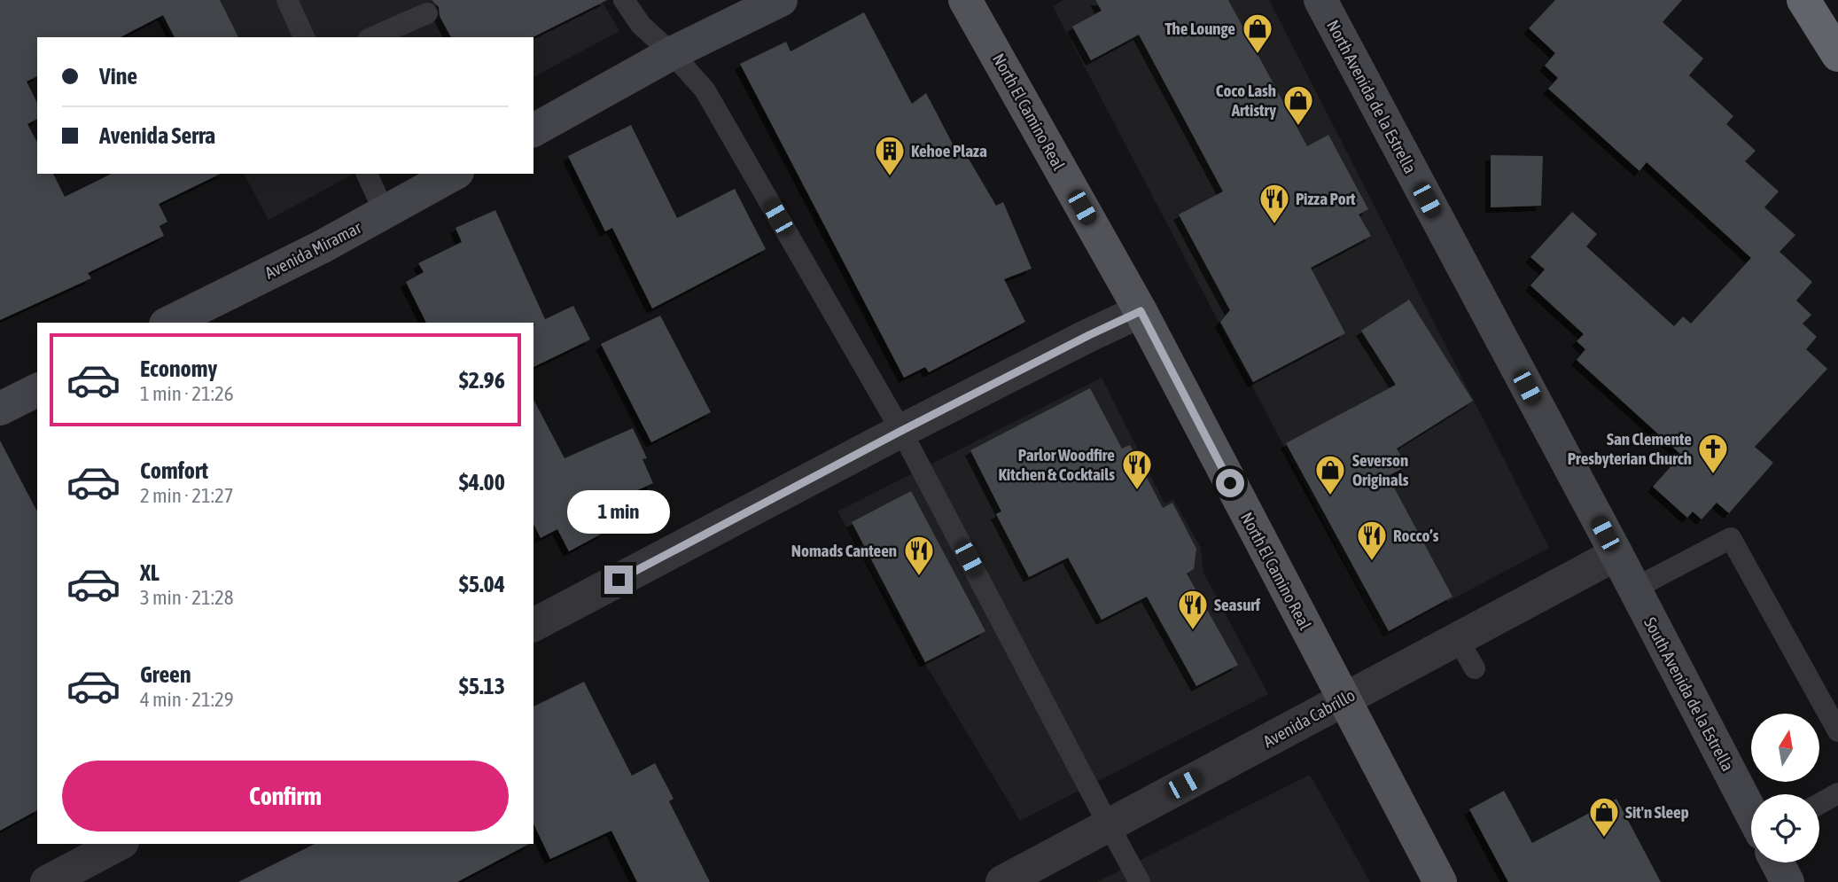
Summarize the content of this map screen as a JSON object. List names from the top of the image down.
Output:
{
  "streets": {
    "main road": ["North El Camino Real"],
    "street": [
      "North Avenida de la Estrella",
      "Avenida Miramar",
      "South Avenida de la Estrella",
      "Avenida Cabrillo"
    ]
  },
  "crossings": [
    ["North Avenida de la Estrella", "South Avenida de la Estrella"],
    ["North Avenida de la Estrella", "Avenida Cabrillo"],
    ["North El Camino Real", "Avenida Cabrillo"],
    ["South Avenida de la Estrella", "Avenida Cabrillo"]
  ],
  "places": {
    "shop": [
      "The Lounge",
      "Coco Lash Artistry",
      "Severson Originals",
      "Sit'n Sleep"
    ],
    "building": ["Kehoe Plaza"],
    "restaurant": [
      "Pizza Port",
      "Parlor Woodfire Kitchen & Cocktails",
      "Rocco’s",
      "Nomads Canteen",
      "Seasurf"
    ],
    "church": ["San Clemente Presbyterian Church"]
  },
  "north": "top",
  "page": {
    "banner": ["Vine", "Avenida Serra"],
    "list": [
      {
        "name": "Economy",
        "note": "1 min · 21:26",
        "value": "$2.96"
      },
      {
        "name": "Comfort",
        "note": "2 min · 21:27",
        "value": "$4.00"
      },
      {
        "name": "XL",
        "note": "3 min · 21:28",
        "value": "$5.04"
      },
      {
        "name": "Green",
        "note": "4 min · 21:29",
        "value": "$5.13"
      }
    ],
    "bubble": "1 min",
    "buttons": "Confirm"
  }
}
